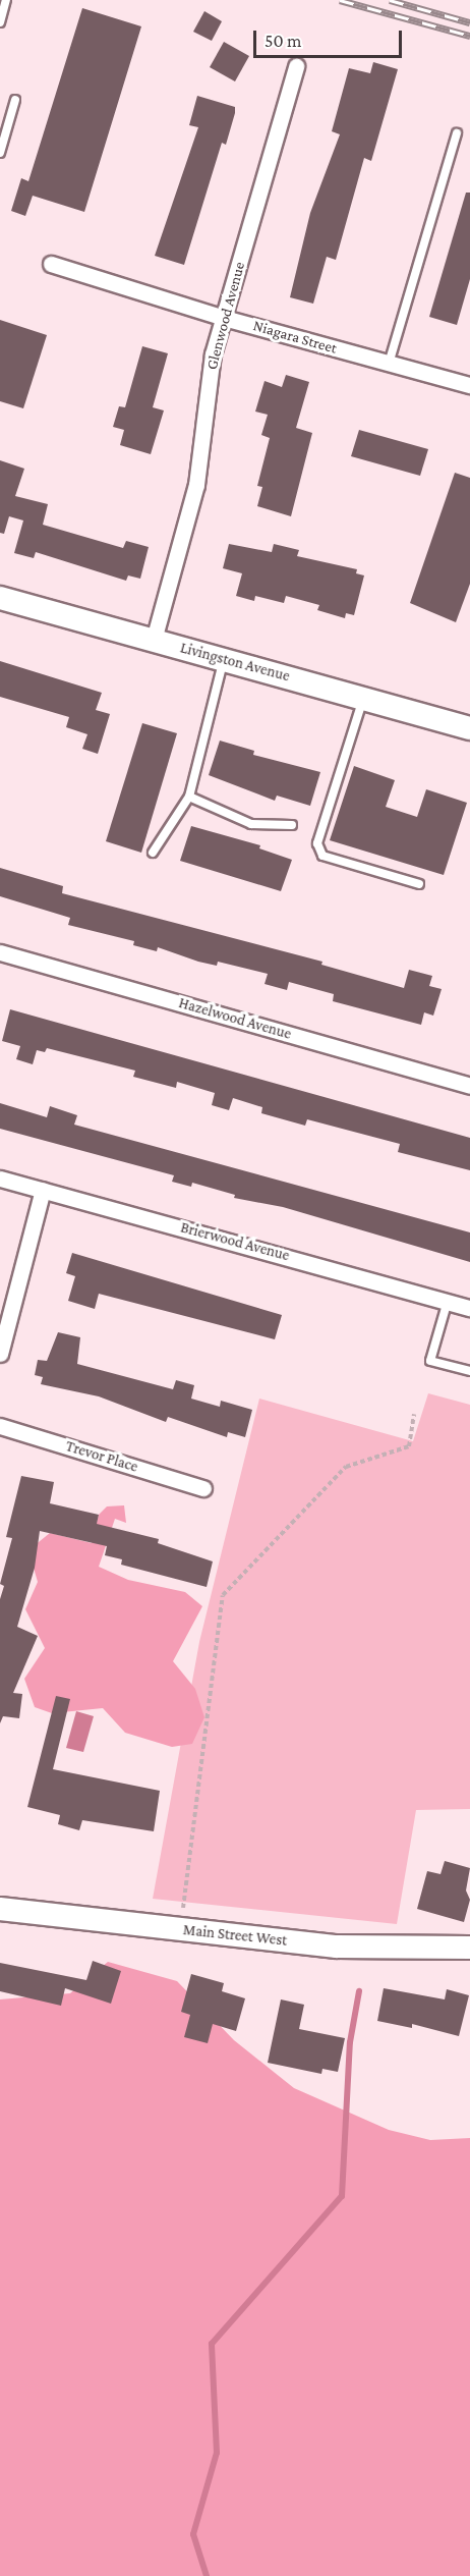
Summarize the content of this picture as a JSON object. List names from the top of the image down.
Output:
{
  "streets": {
    "main road": ["Livingston Avenue", "Main Street West"],
    "street": [
      "Glenwood Avenue",
      "Niagara Street",
      "Hazelwood Avenue",
      "Brierwood Avenue",
      "Trevor Place"
    ]
  },
  "crossings": [
    ["Glenwood Avenue", "Niagara Street"],
    ["Glenwood Avenue", "Livingston Avenue"]
  ],
  "scale_bar": "50 m"
}
